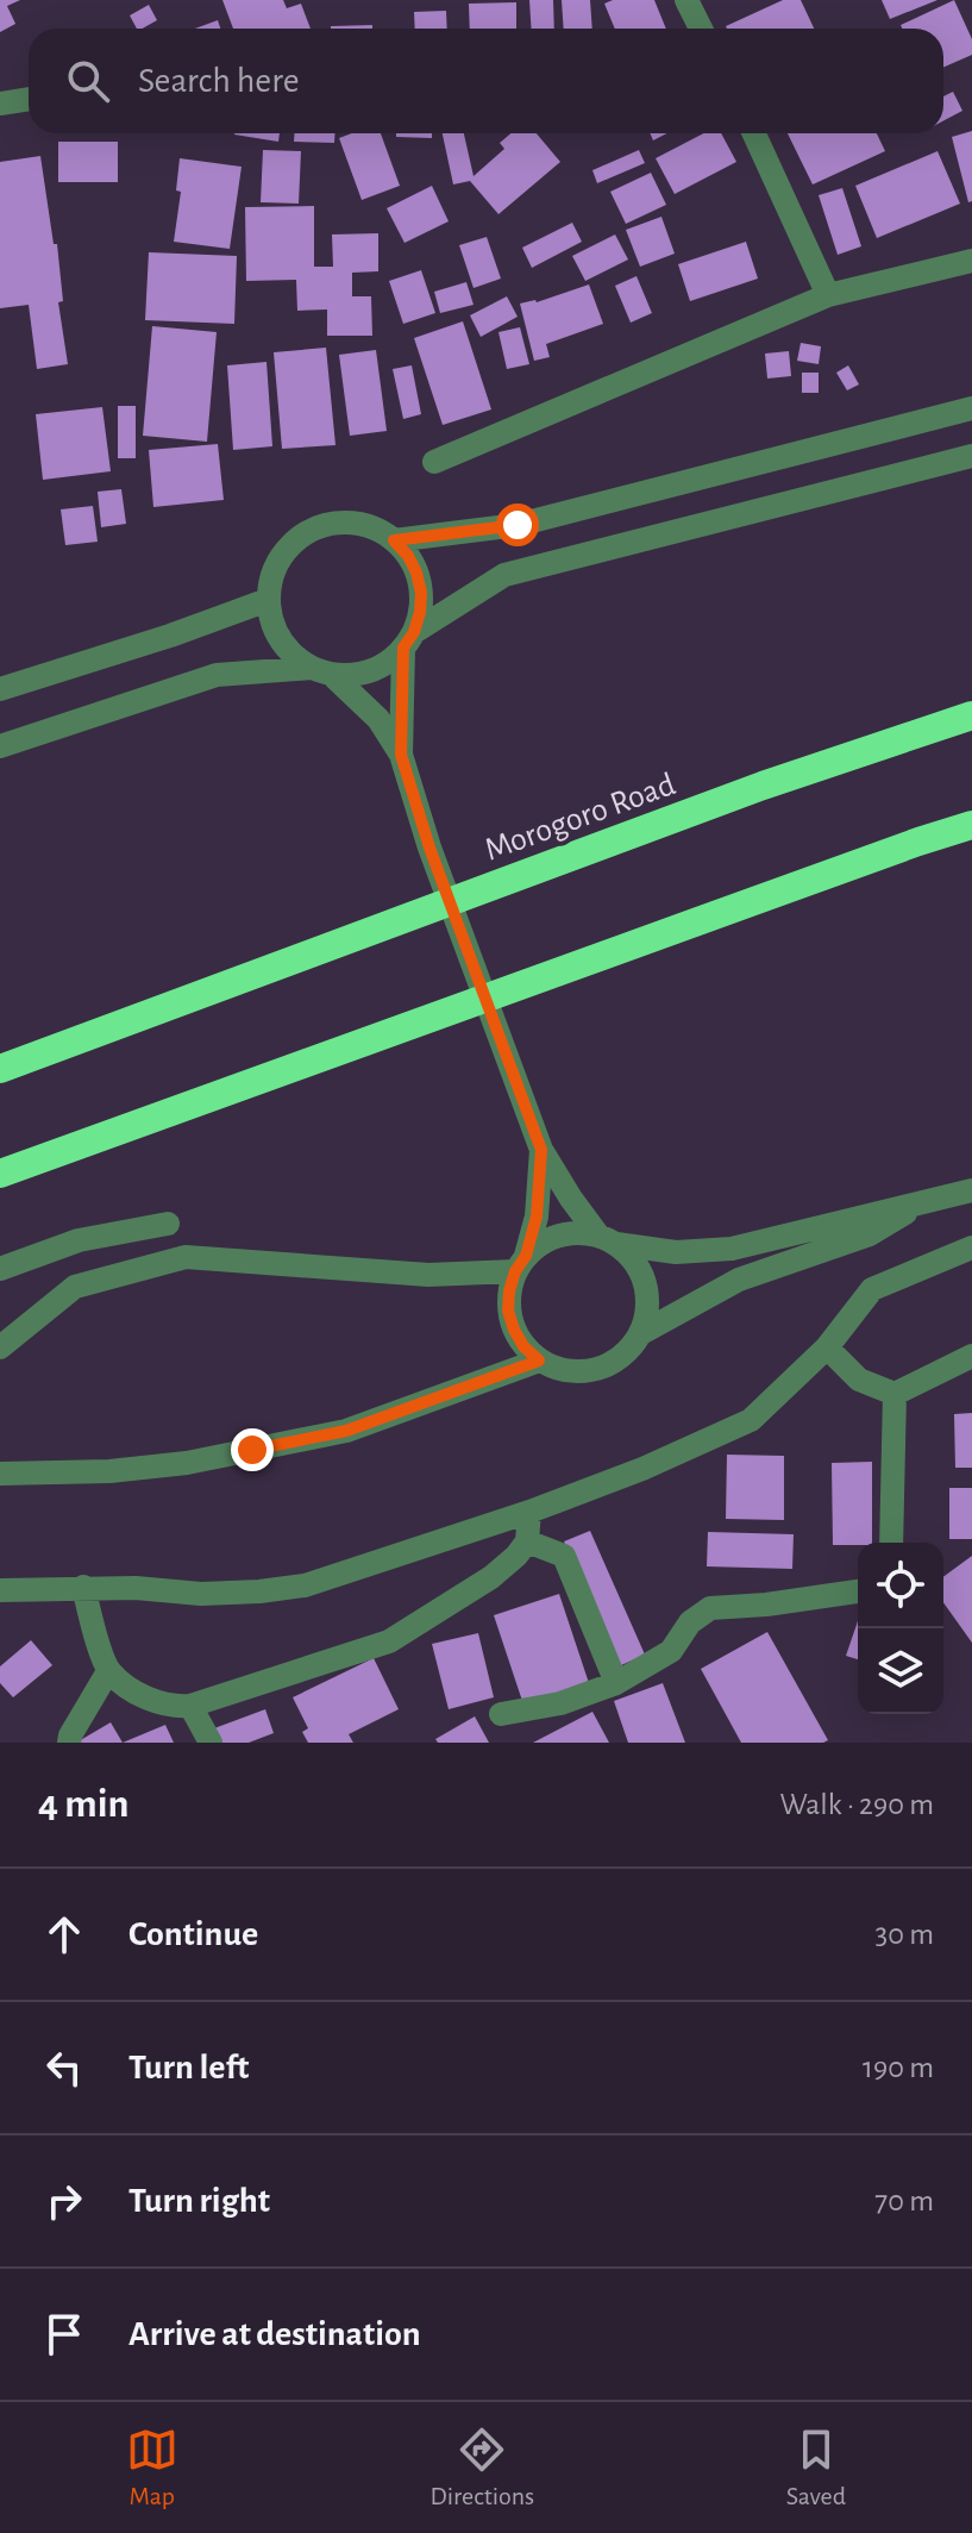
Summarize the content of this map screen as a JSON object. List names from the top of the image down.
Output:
{
  "streets": {
    "highway": ["Morogoro Road"]
  },
  "page": {
    "search": "Search here",
    "heading": ["4 min", "Walk · 290 m"],
    "list": [
      ["Continue", "30 m"],
      ["Turn left", "190 m"],
      ["Turn right", "70 m"],
      "Arrive at destination"
    ],
    "nav": ["Map", "Directions", "Saved"]
  }
}
